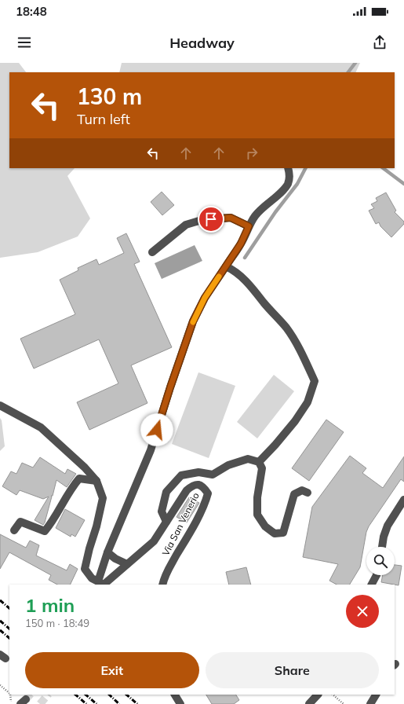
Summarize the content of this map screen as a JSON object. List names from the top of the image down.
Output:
{
  "streets": {
    "street": ["Via San Venerio"]
  },
  "page": {
    "status": "18:48",
    "header": "Headway",
    "turn": ["130 m", "Turn left"],
    "heading": ["1 min", "150 m · 18:49"],
    "buttons": ["Exit", "Share"]
  }
}
